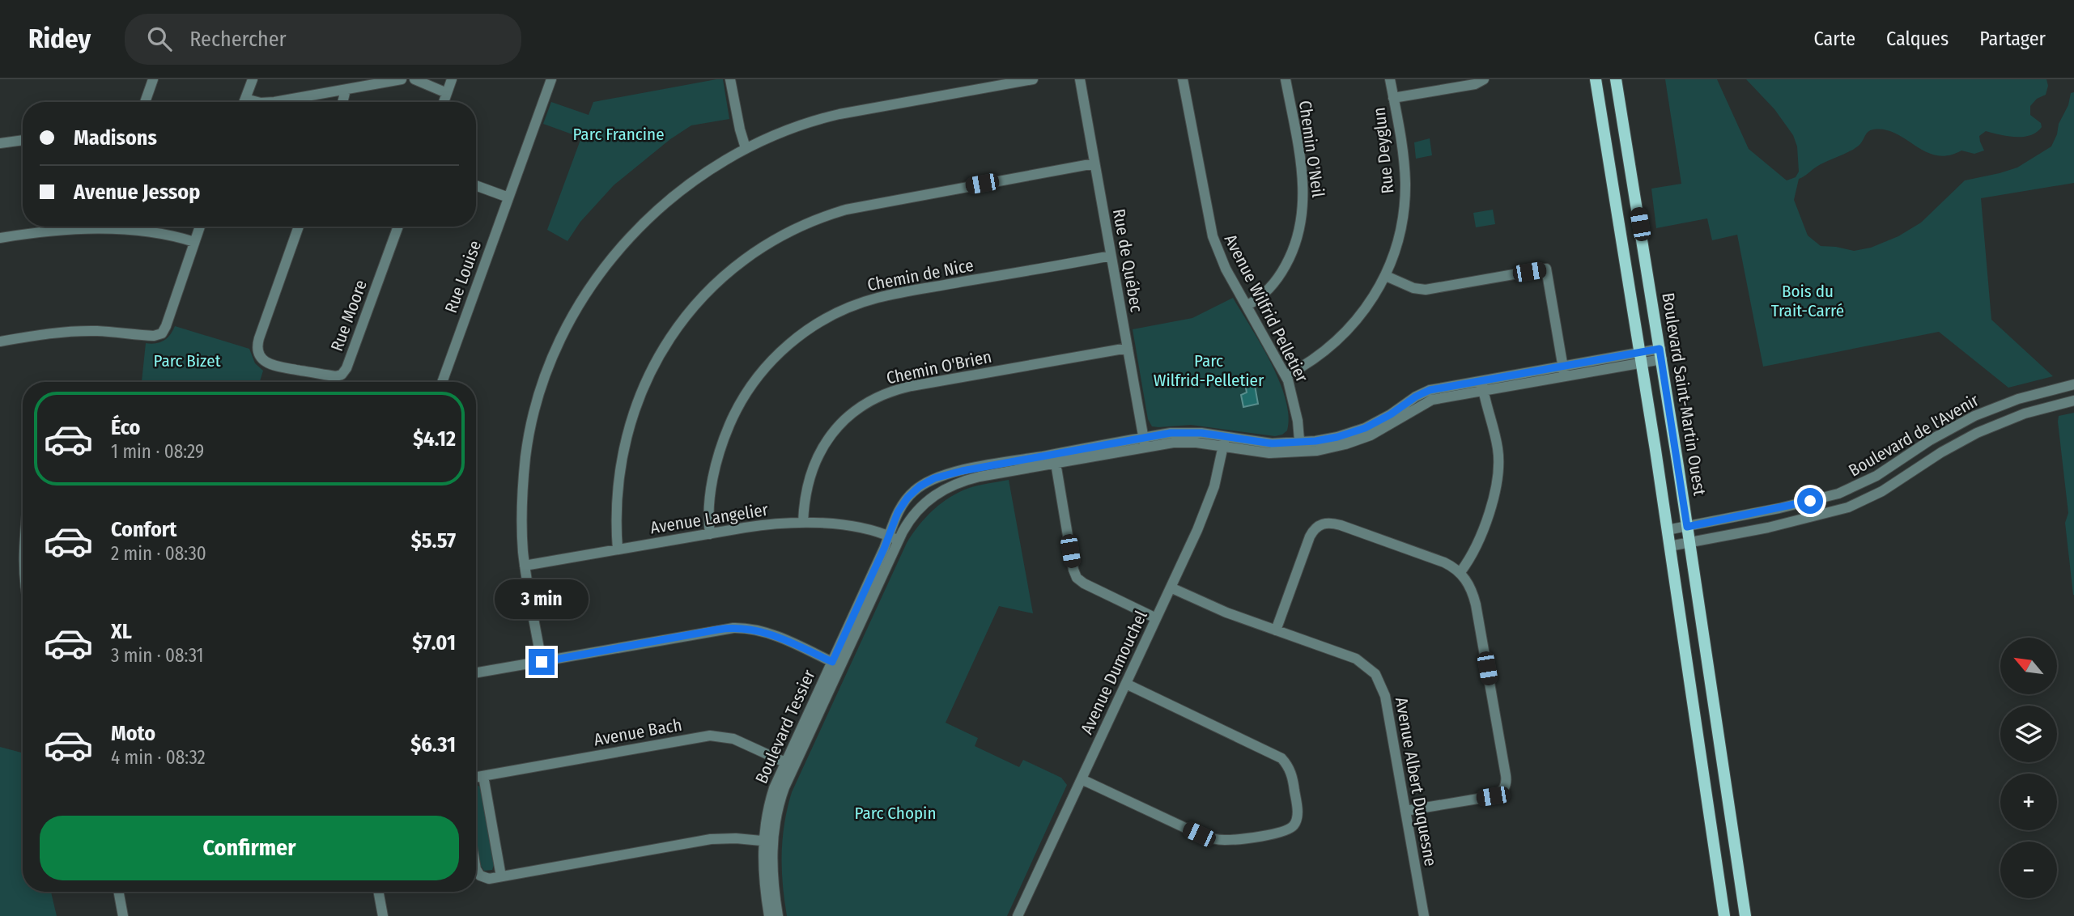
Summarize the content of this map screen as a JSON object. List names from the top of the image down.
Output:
{
  "streets": {
    "main road": ["Boulevard Saint-Martin Ouest"],
    "street": [
      "Chemin O'Neil",
      "Rue Deyglun",
      "Rue de Québec",
      "Chemin de Nice",
      "Rue Louise",
      "Avenue Wilfrid Pelletier",
      "Rue Moore",
      "Chemin O'Brien",
      "Boulevard de l'Avenir",
      "Avenue Langelier",
      "Avenue Dumouchel",
      "Boulevard Tessier",
      "Avenue Bach",
      "Avenue Albert Duquesne"
    ]
  },
  "crossings": [
    ["Chemin O'Neil", "Avenue Wilfrid Pelletier"],
    ["Rue Deyglun", "Avenue Wilfrid Pelletier"],
    ["Rue de Québec", "Chemin de Nice"],
    ["Rue de Québec", "Chemin O'Brien"],
    ["Rue de Québec", "Boulevard Tessier"],
    ["Chemin de Nice", "Avenue Langelier"],
    ["Avenue Wilfrid Pelletier", "Boulevard Tessier"],
    ["Chemin O'Brien", "Avenue Langelier"],
    ["Boulevard Saint-Martin Ouest", "Boulevard de l'Avenir"],
    ["Boulevard Saint-Martin Ouest", "Boulevard Tessier"],
    ["Avenue Langelier", "Boulevard Tessier"],
    ["Avenue Dumouchel", "Boulevard Tessier"],
    ["Avenue Dumouchel", "Avenue Albert Duquesne"],
    ["Boulevard Tessier", "Avenue Bach"]
  ],
  "parks": [
    "Parc Francine",
    "Bois du Trait-Carré",
    "Parc Bizet",
    "Parc Wilfrid-Pelletier",
    "Parc Chopin"
  ],
  "north": "top left",
  "page": {
    "header": "Ridey",
    "search": "Rechercher",
    "nav": ["Carte", "Calques", "Partager"],
    "banner": ["Madisons", "Avenue Jessop"],
    "list": [
      {
        "name": "Éco",
        "note": "1 min · 08:29",
        "value": "$4.12"
      },
      {
        "name": "Confort",
        "note": "2 min · 08:30",
        "value": "$5.57"
      },
      {
        "name": "XL",
        "note": "3 min · 08:31",
        "value": "$7.01"
      },
      {
        "name": "Moto",
        "note": "4 min · 08:32",
        "value": "$6.31"
      }
    ],
    "bubble": "3 min",
    "map_buttons": ["+", "−"],
    "buttons": "Confirmer"
  }
}
